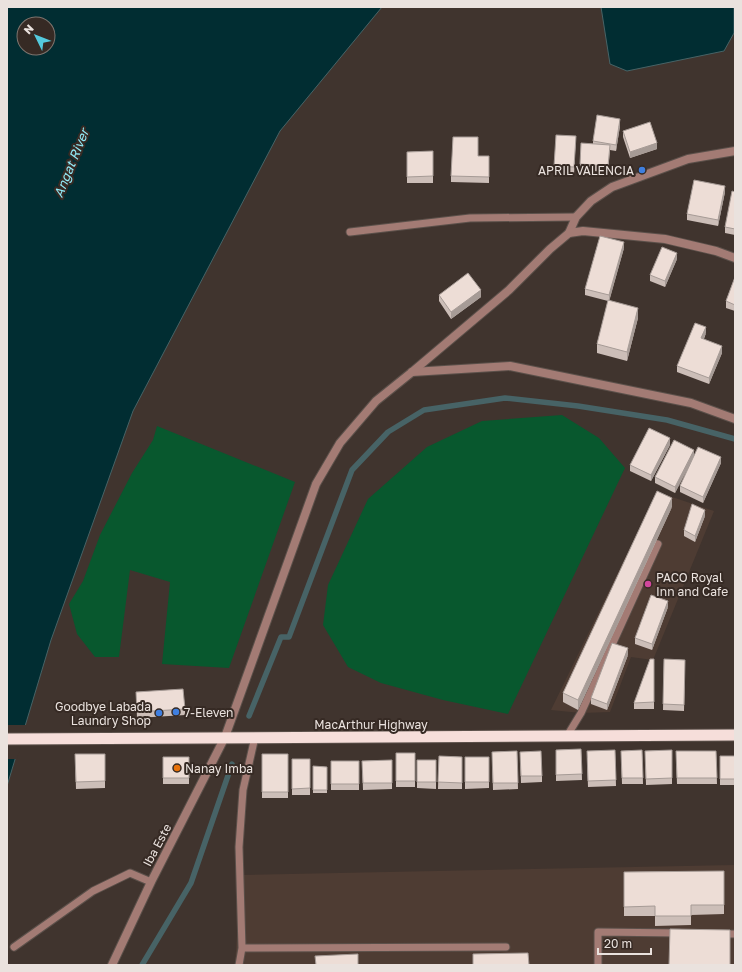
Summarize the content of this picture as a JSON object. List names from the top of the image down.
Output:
{
  "streets": {
    "highway": ["MacArthur Highway"],
    "street": ["Iba Este"]
  },
  "crossings": [
    ["MacArthur Highway", "Iba Este"]
  ],
  "water": ["Angat River"],
  "places": [
    "APRIL VALENCIA",
    "PACO Royal Inn and Cafe",
    "7-Eleven",
    "Goodbye Labada Laundry Shop",
    "Nanay Imba"
  ],
  "scale_bar": "20 m",
  "north": "top left"
}
